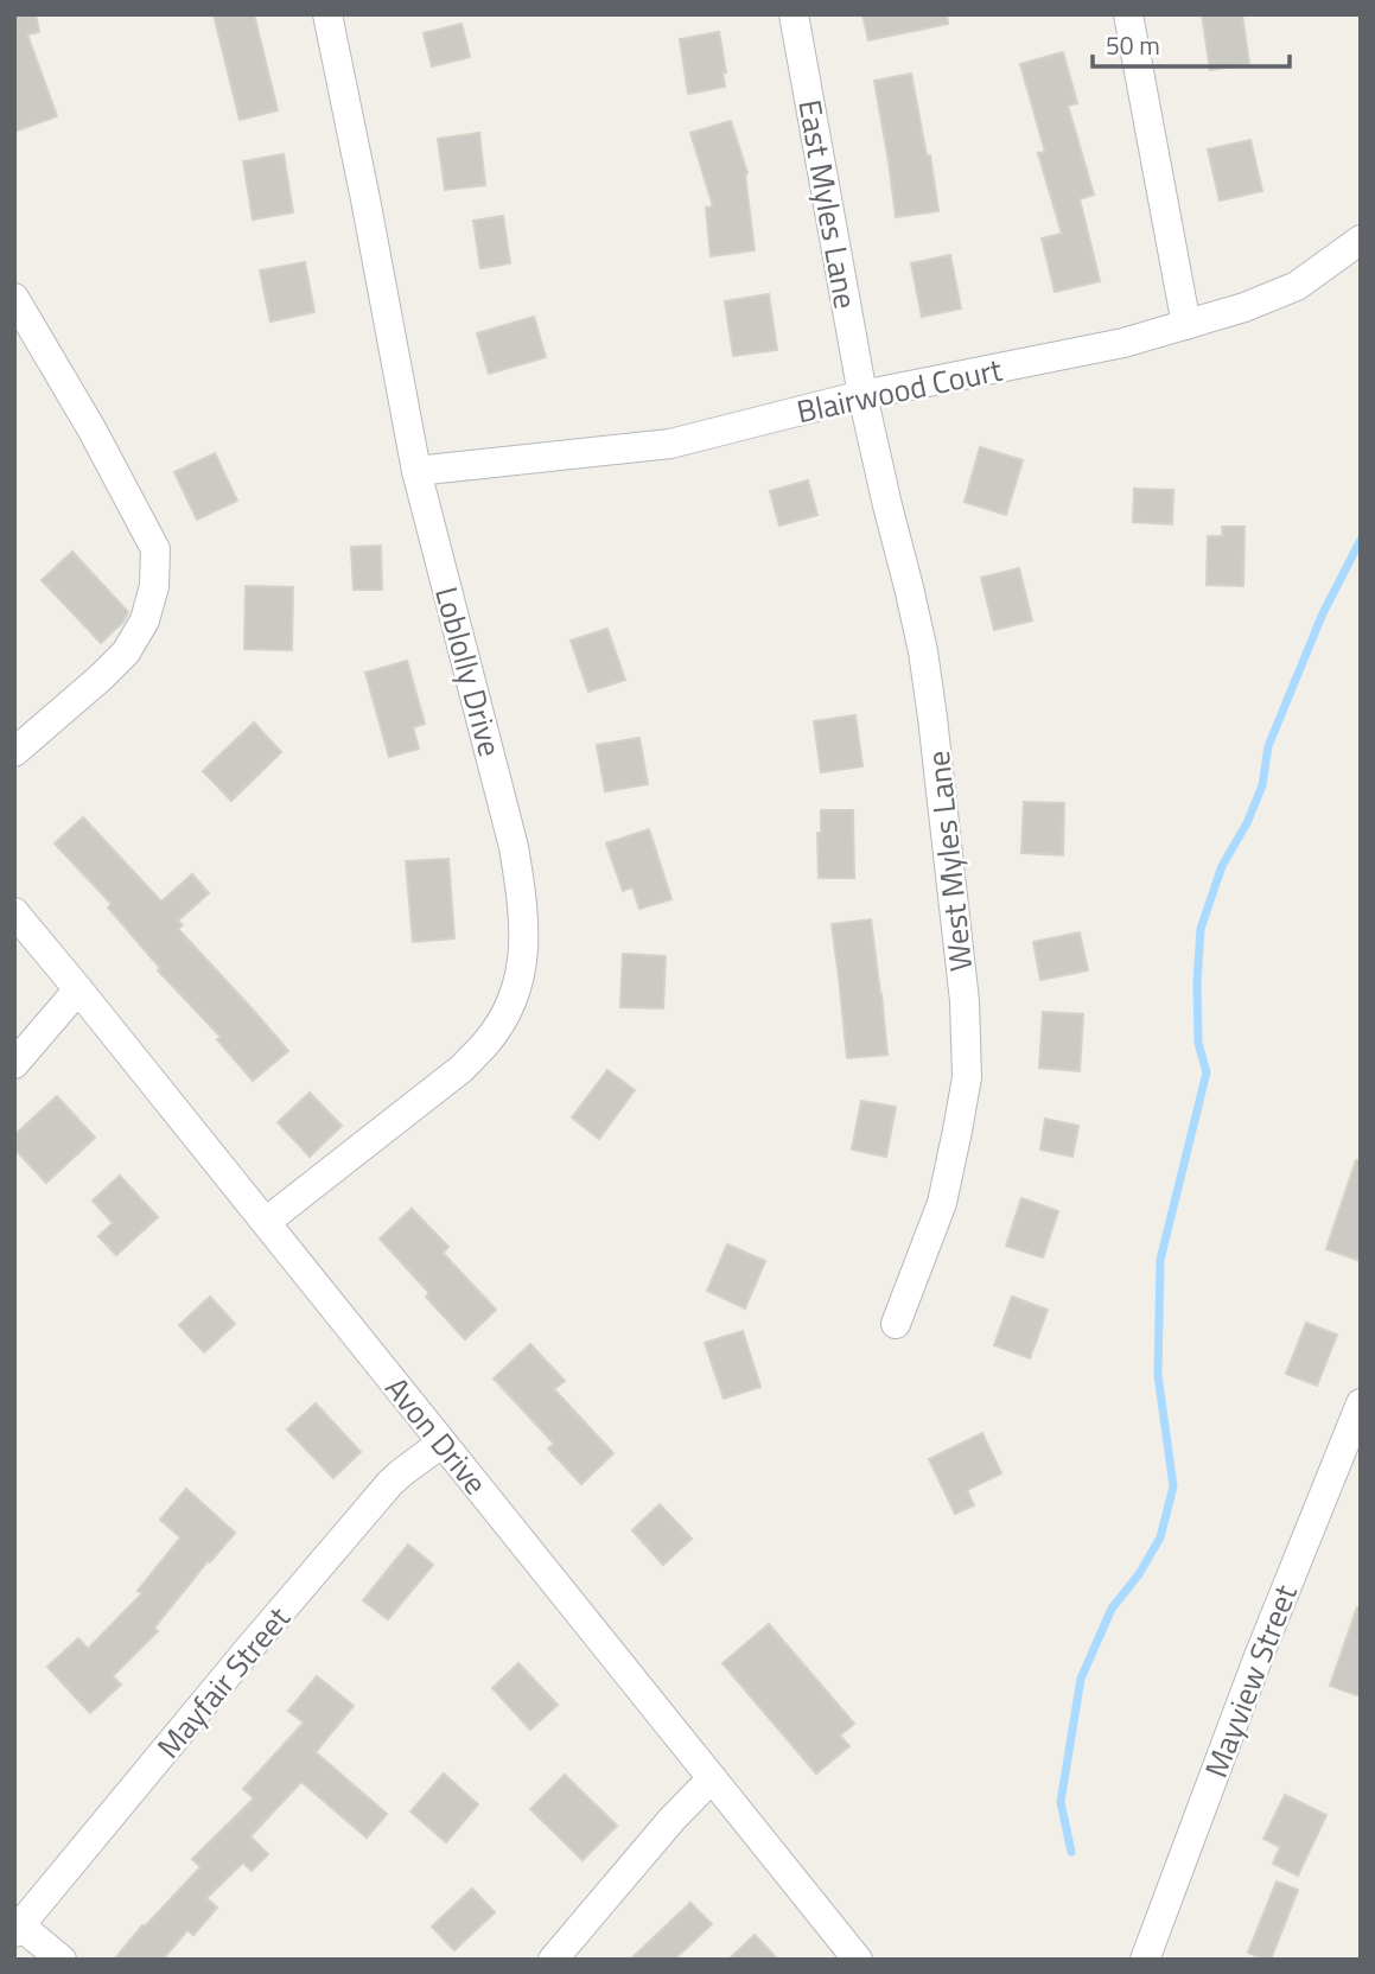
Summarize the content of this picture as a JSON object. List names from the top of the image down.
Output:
{
  "streets": {
    "street": [
      "East Myles Lane",
      "Blairwood Court",
      "Loblolly Drive",
      "West Myles Lane",
      "Avon Drive",
      "Mayview Street",
      "Mayfair Street"
    ]
  },
  "crossings": [
    ["East Myles Lane", "Blairwood Court"],
    ["East Myles Lane", "West Myles Lane"],
    ["Blairwood Court", "Loblolly Drive"],
    ["Blairwood Court", "West Myles Lane"],
    ["Loblolly Drive", "Avon Drive"],
    ["Avon Drive", "Mayfair Street"]
  ],
  "scale_bar": "50 m"
}
